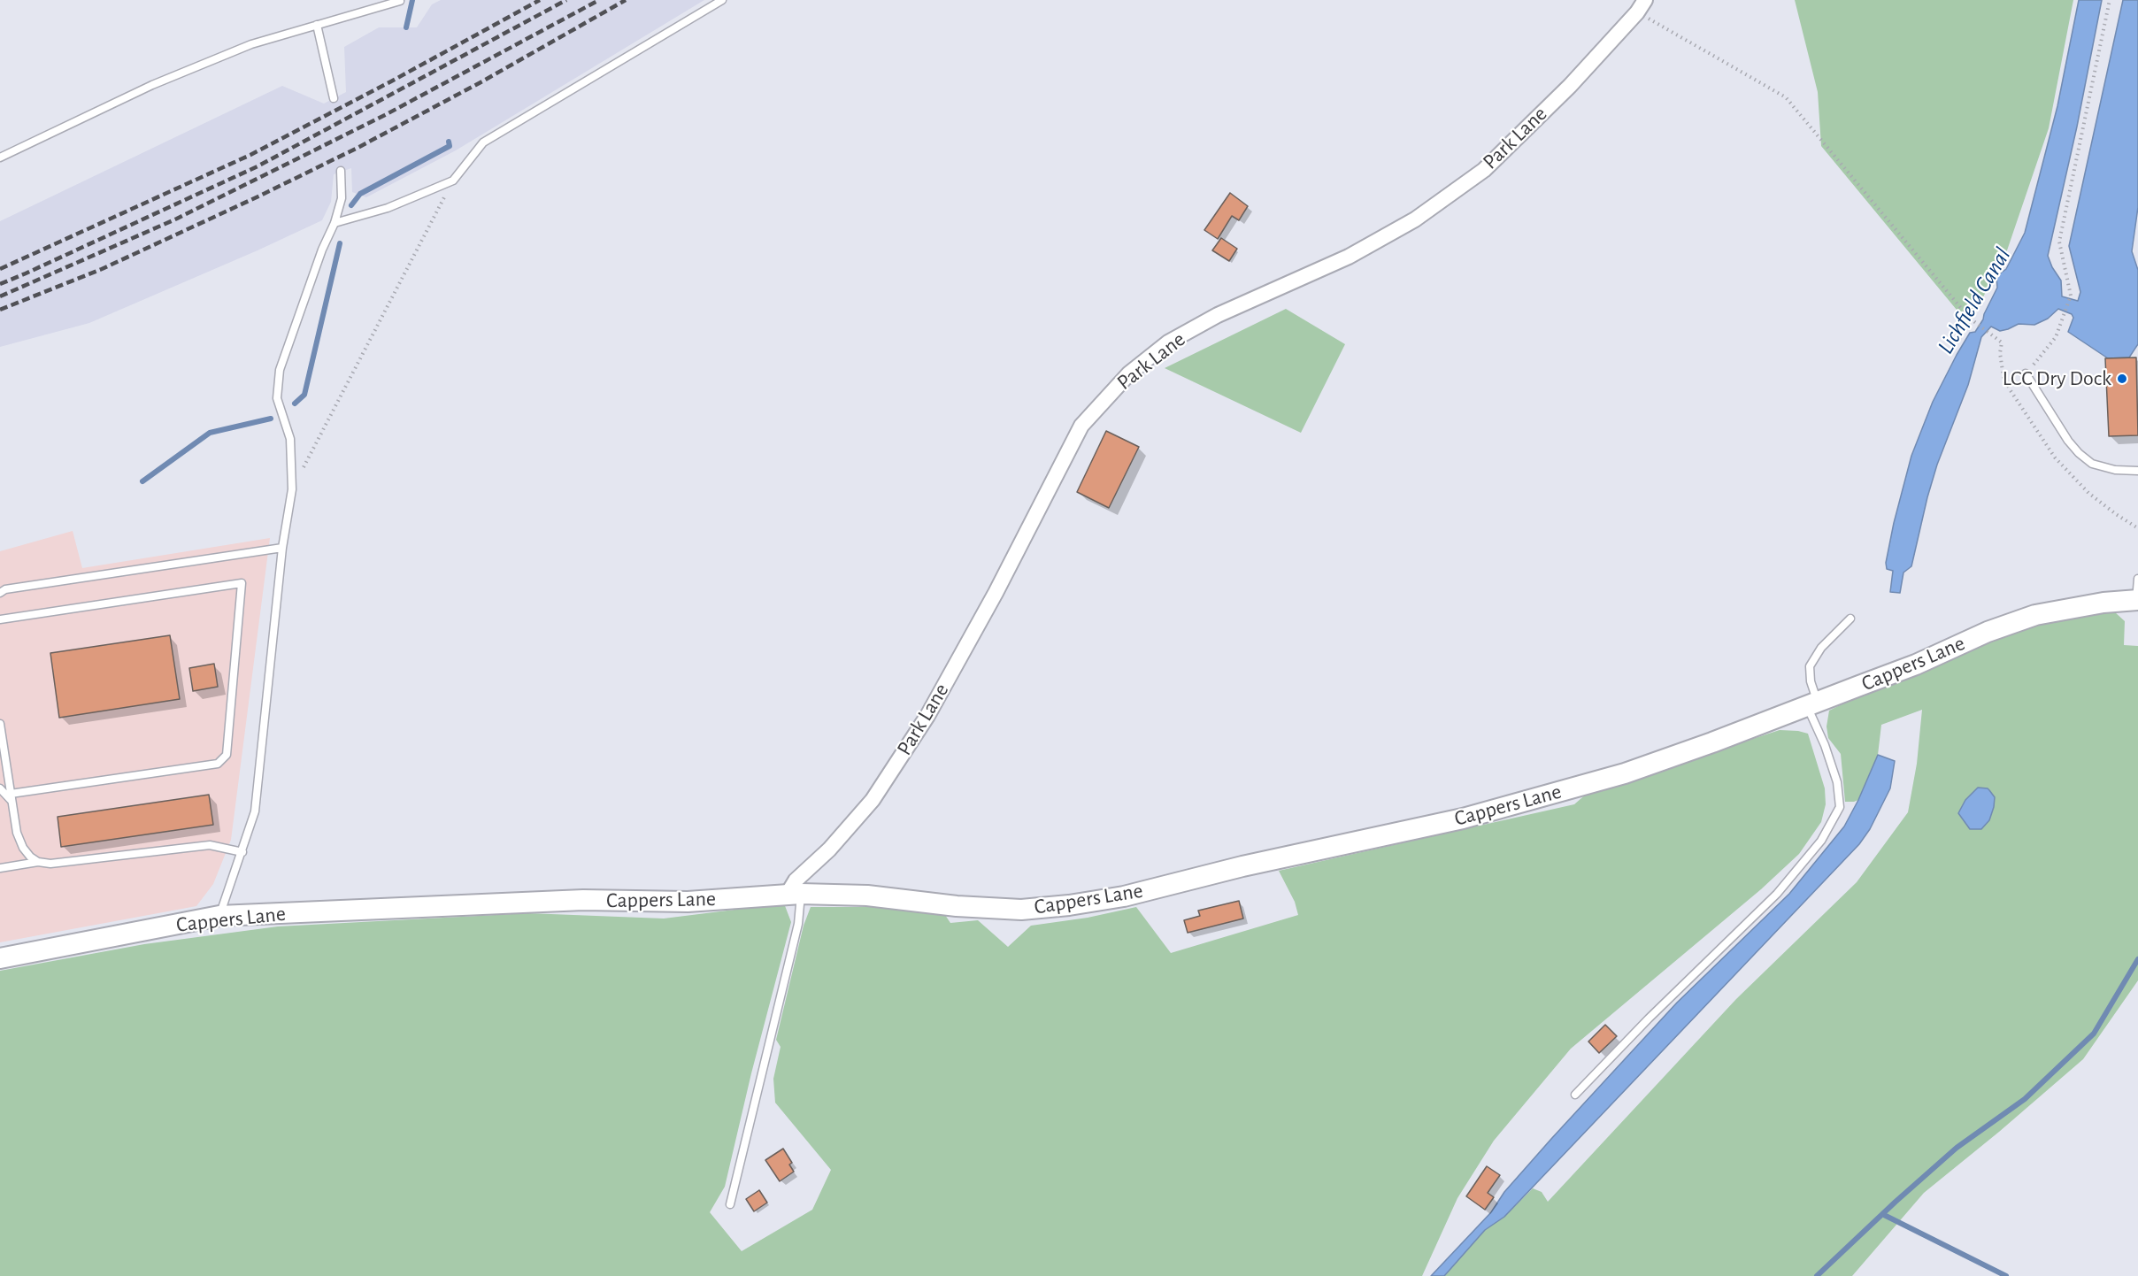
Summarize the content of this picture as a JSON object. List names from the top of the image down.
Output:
{
  "streets": {
    "street": ["Park Lane", "Cappers Lane"]
  },
  "crossings": [
    ["Park Lane", "Cappers Lane"]
  ],
  "water": ["Lichfield Canal"],
  "places": ["LCC Dry Dock"]
}
